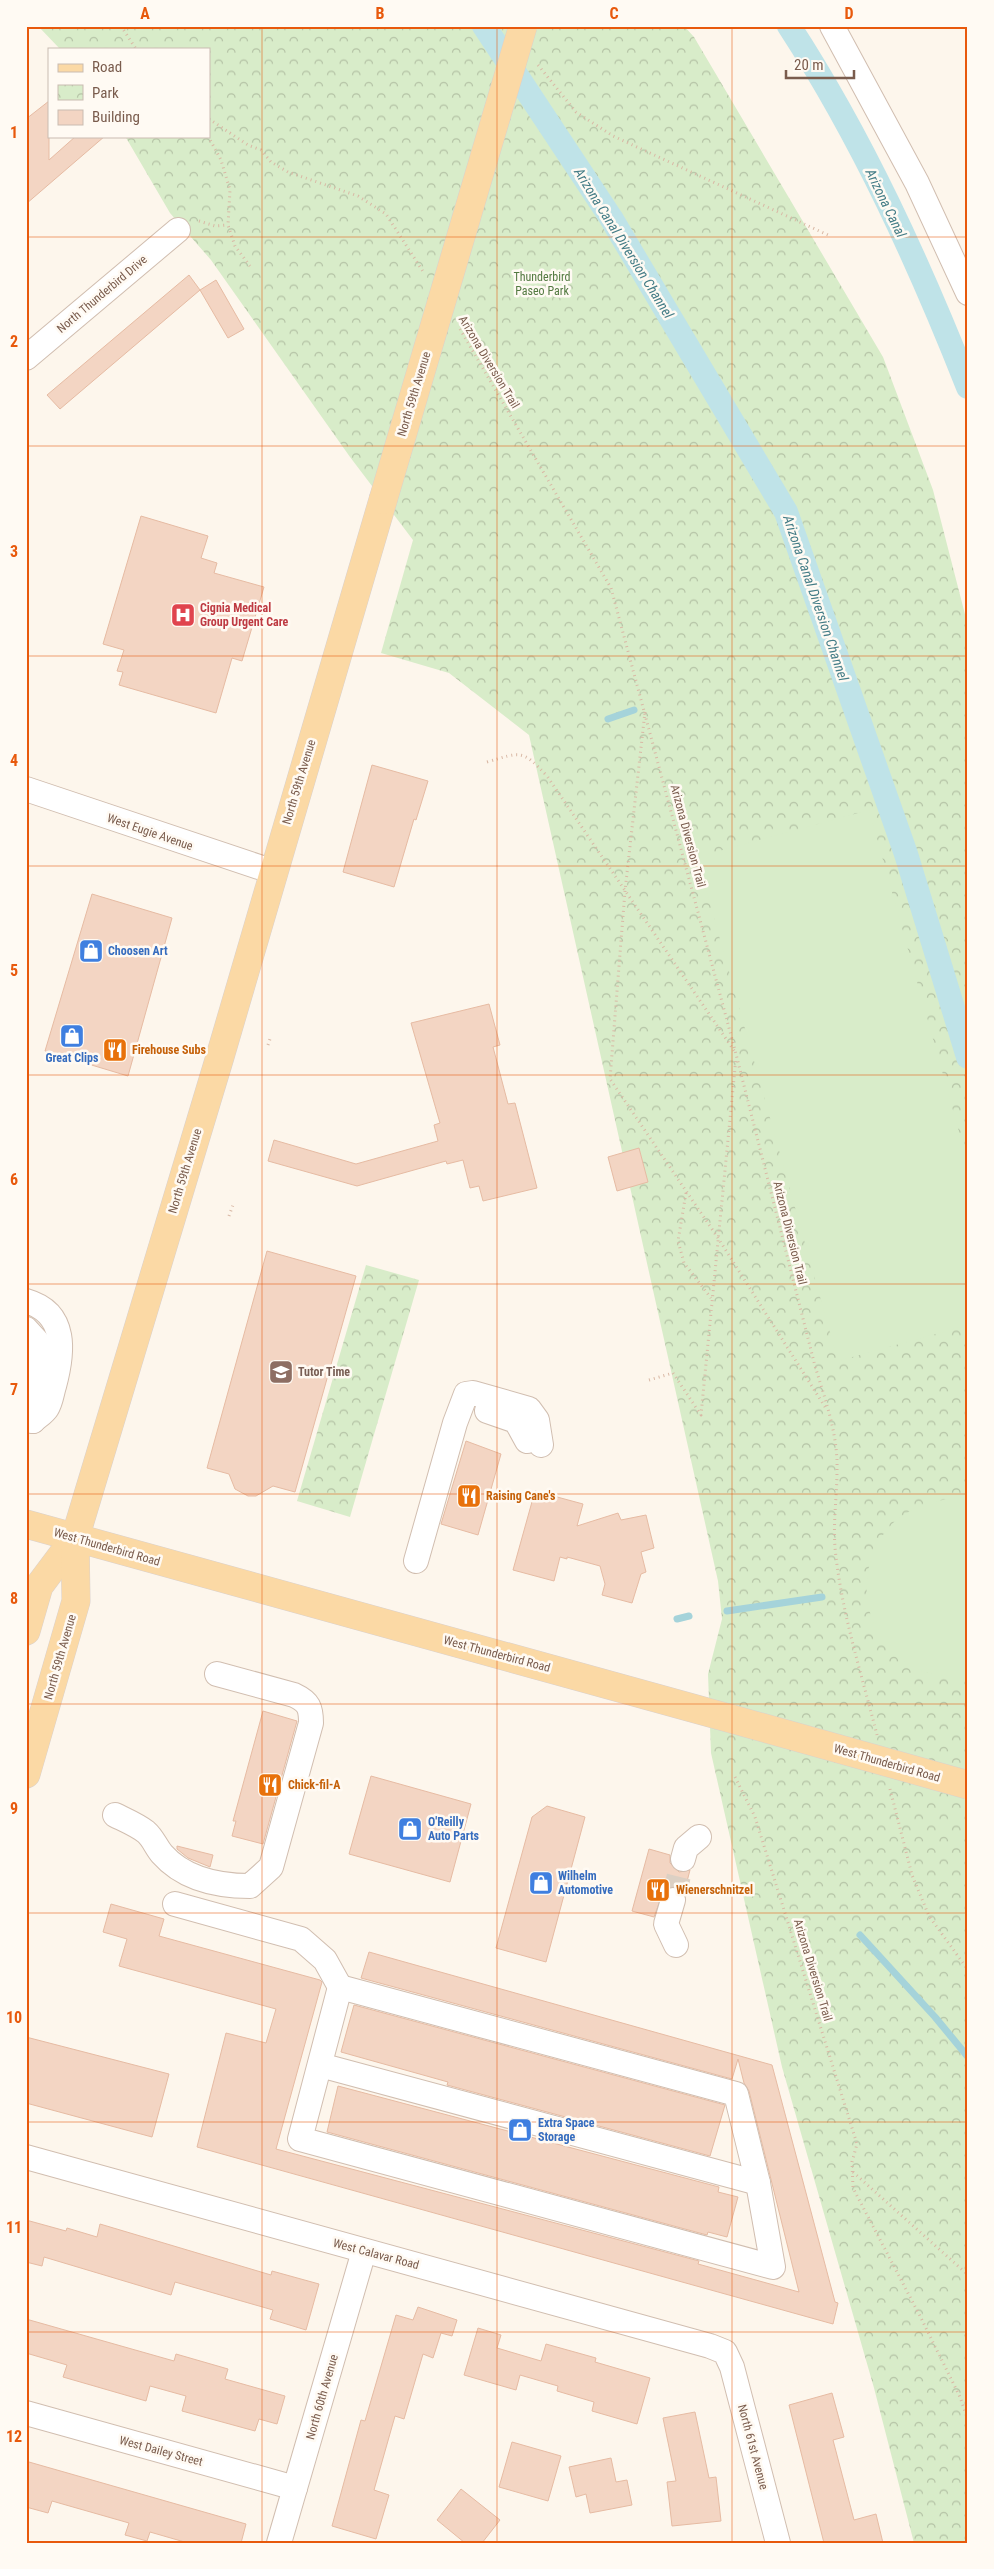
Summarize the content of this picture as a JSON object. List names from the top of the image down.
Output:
{
  "streets": {
    "main road": ["North 59th Avenue", "West Thunderbird Road"],
    "street": [
      "North Thunderbird Drive",
      "West Eugie Avenue",
      "West Calavar Road",
      "North 60th Avenue",
      "North 61st Avenue",
      "West Dailey Street"
    ],
    "path": ["Arizona Diversion Trail"]
  },
  "crossings": [
    ["North 59th Avenue", "West Eugie Avenue"],
    ["North 59th Avenue", "West Thunderbird Road"],
    ["West Calavar Road", "North 60th Avenue"],
    ["West Calavar Road", "North 61st Avenue"],
    ["North 60th Avenue", "West Dailey Street"]
  ],
  "water": ["Arizona Canal", "Arizona Canal Diversion Channel"],
  "parks": ["Thunderbird Paseo Park"],
  "places": {
    "hospital": ["Cignia Medical Group Urgent Care"],
    "shop": [
      "Choosen Art",
      "Great Clips",
      "O'Reilly Auto Parts",
      "Wilhelm Automotive",
      "Extra Space Storage"
    ],
    "restaurant": [
      "Firehouse Subs",
      "Raising Cane's",
      "Chick-fil-A",
      "Wienerschnitzel"
    ],
    "school or university": ["Tutor Time"]
  },
  "legend": ["Road", "Park", "Building"],
  "scale_bar": "20 m",
  "grid": {
    "columns": [
      "A",
      "B",
      "C",
      "D"
    ],
    "rows": [
      "1",
      "2",
      "3",
      "4",
      "5",
      "6",
      "7",
      "8",
      "9",
      "10",
      "11",
      "12"
    ]
  }
}
